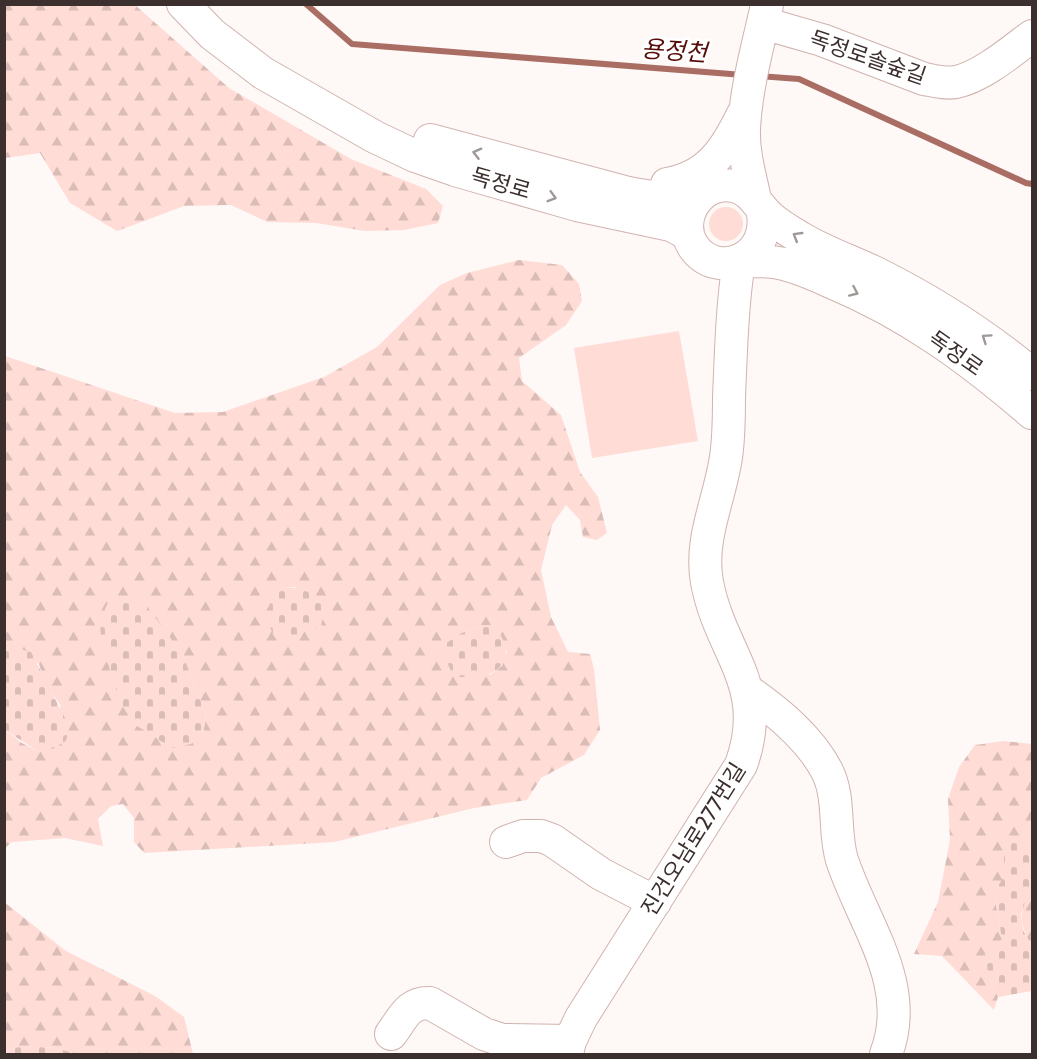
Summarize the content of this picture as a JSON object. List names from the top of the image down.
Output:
{
  "streets": {
    "street": ["독정로솔숲길", "독정로", "진건오남로277번길"]
  },
  "water": ["용정천"]
}
